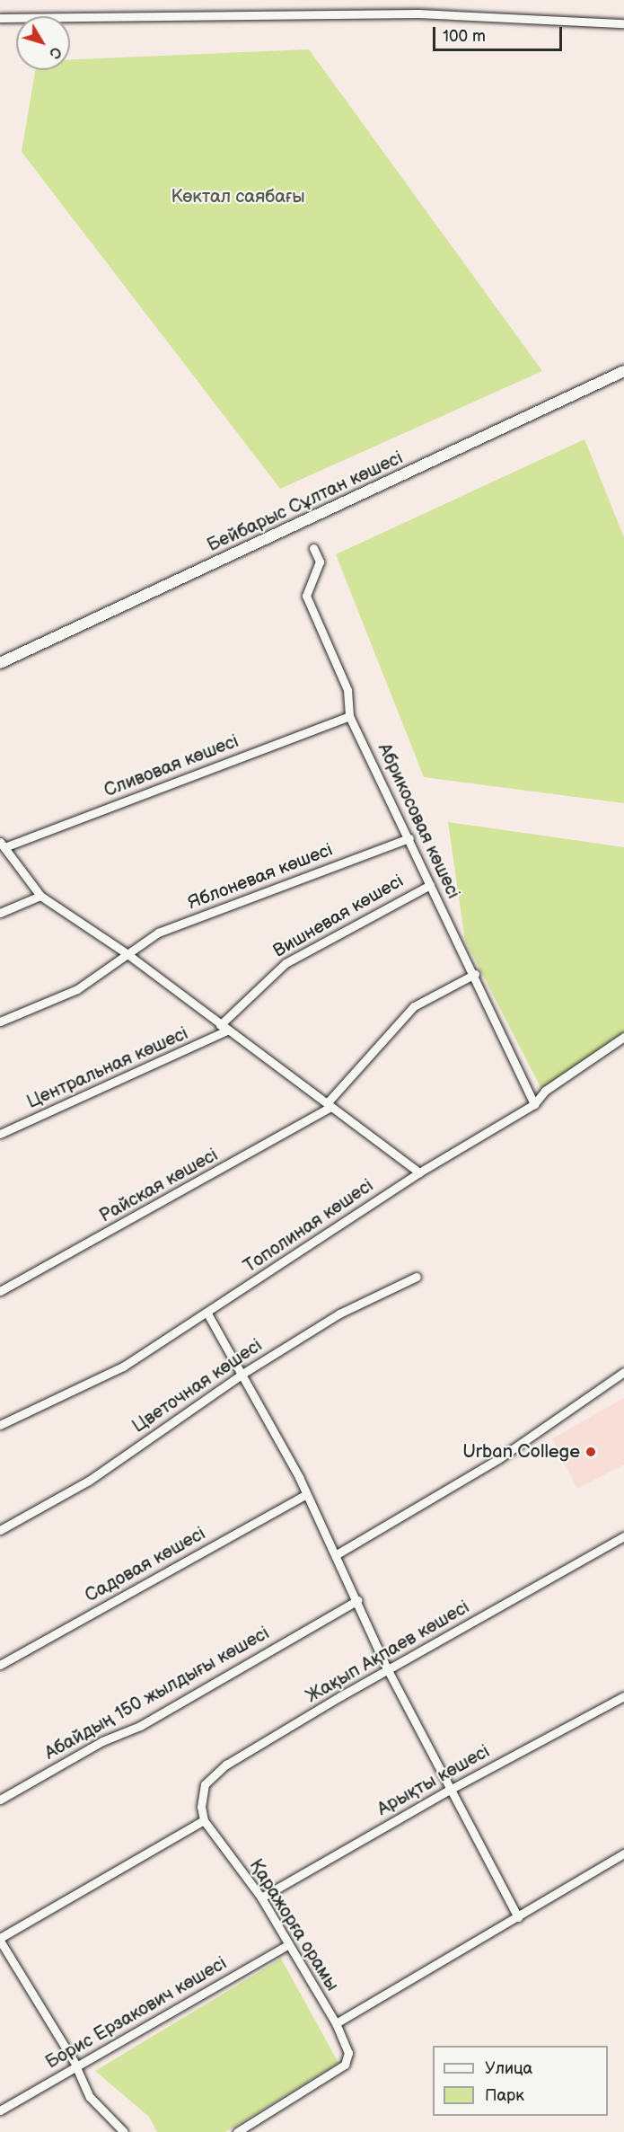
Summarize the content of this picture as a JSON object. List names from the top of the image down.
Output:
{
  "streets": {
    "street": [
      "Бейбарыс Сұлтан көшесі",
      "Сливовая көшесі",
      "Абрикосовая көшесі",
      "Яблоневая көшесі",
      "Вишневая көшесі",
      "Центральная көшесі",
      "Райская көшесі",
      "Тополиная көшесі",
      "Цветочная көшесі",
      "Садовая көшесі",
      "Жақып Ақпаев көшесі",
      "Абайдың 150 жылдығы көшесі",
      "Арықты көшесі",
      "Қаражорға орамы",
      "Борис Ерзакович көшесі"
    ]
  },
  "crossings": [
    ["Сливовая көшесі", "Абрикосовая көшесі"],
    ["Абрикосовая көшесі", "Яблоневая көшесі"],
    ["Абрикосовая көшесі", "Вишневая көшесі"],
    ["Абрикосовая көшесі", "Райская көшесі"],
    ["Абрикосовая көшесі", "Тополиная көшесі"],
    ["Вишневая көшесі", "Центральная көшесі"],
    ["Жақып Ақпаев көшесі", "Қаражорға орамы"],
    ["Арықты көшесі", "Қаражорға орамы"],
    ["Қаражорға орамы", "Борис Ерзакович көшесі"]
  ],
  "parks": ["Көктал саябағы"],
  "places": ["Urban College"],
  "legend": ["Улица", "Парк"],
  "scale_bar": "100 m",
  "north": "bottom right"
}
